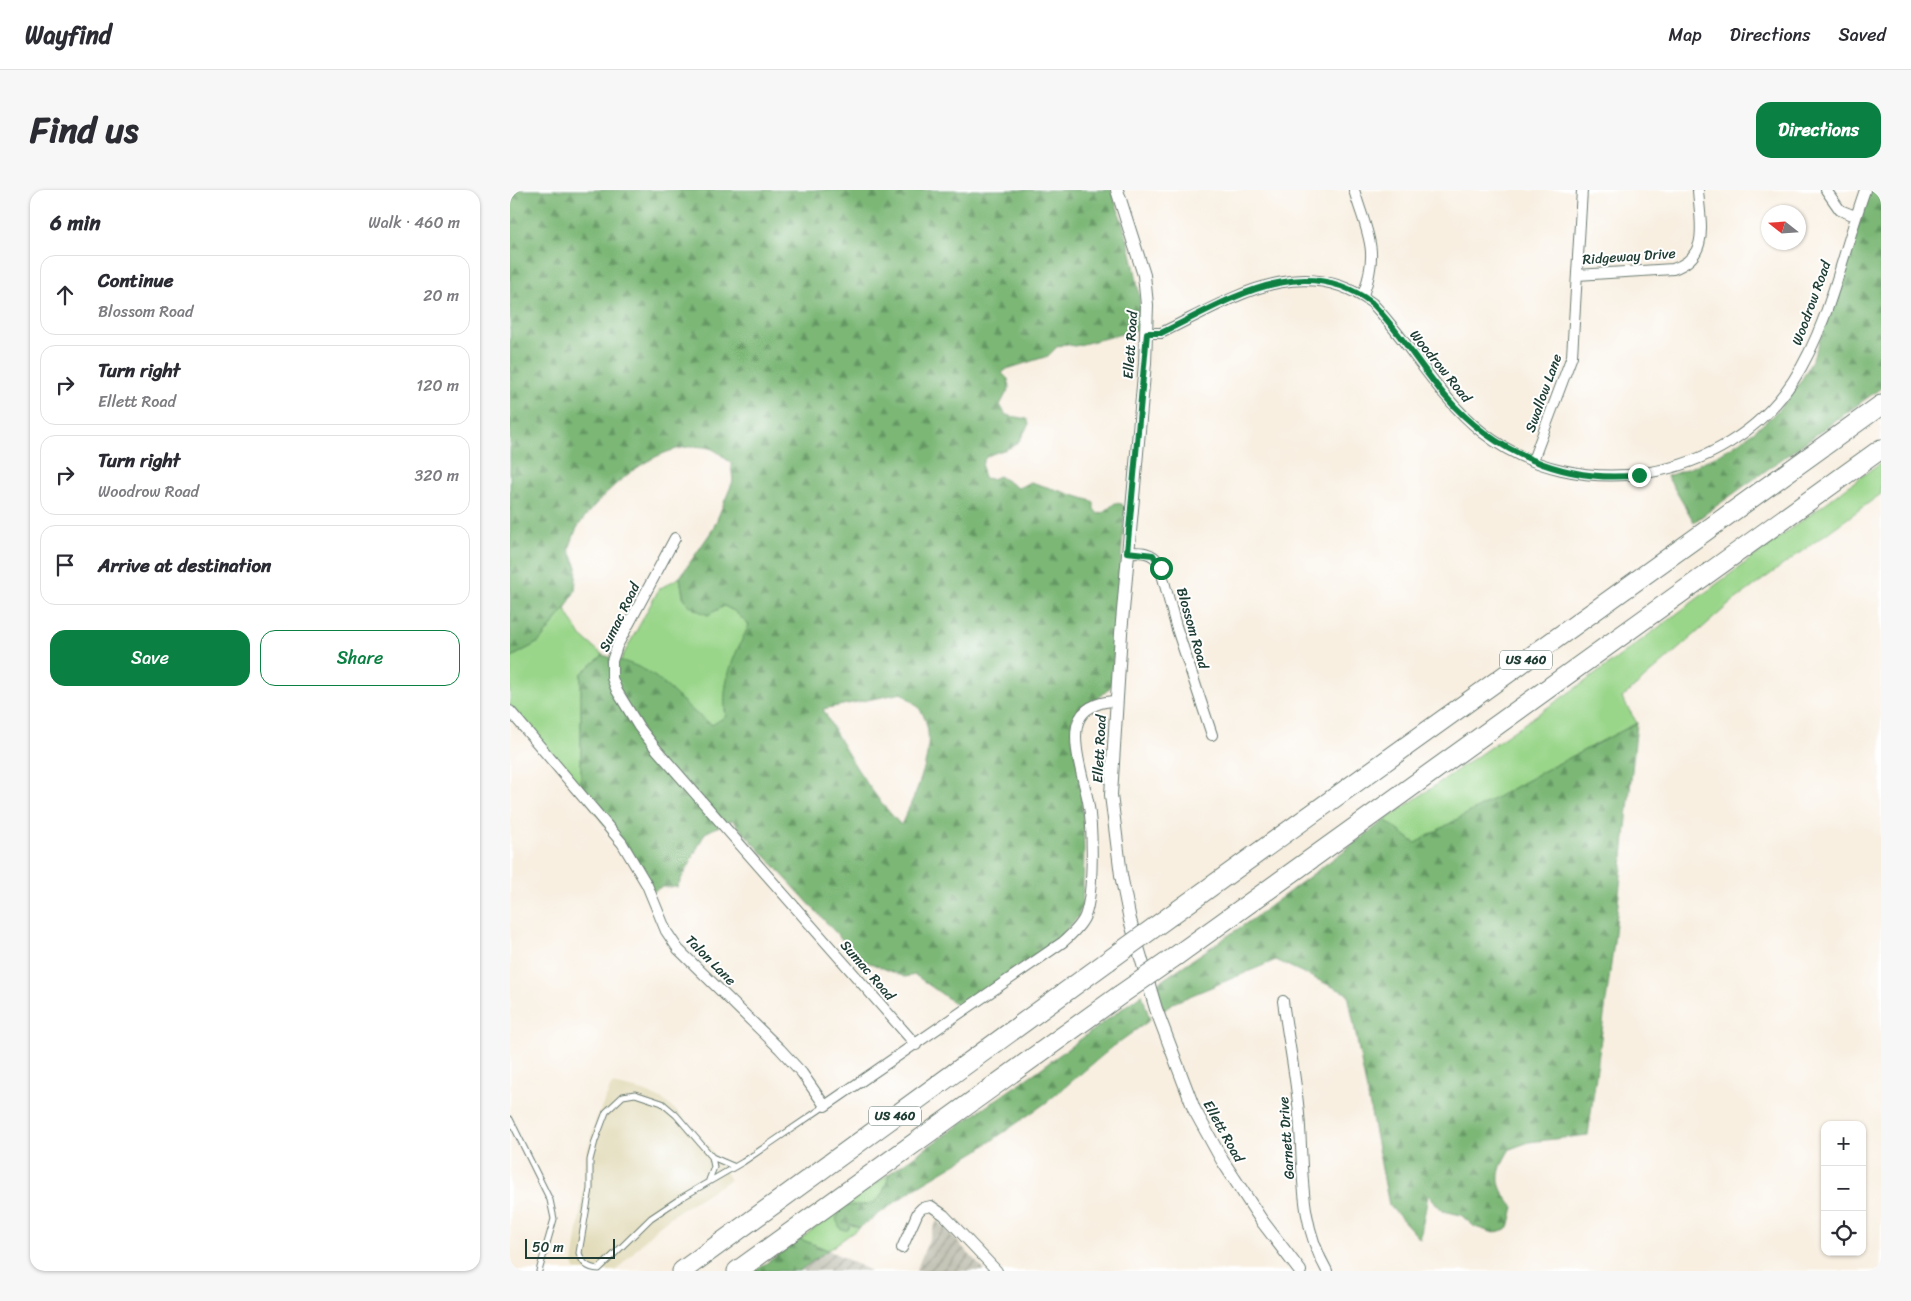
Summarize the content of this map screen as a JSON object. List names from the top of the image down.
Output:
{
  "streets": {
    "highway": ["US 460"],
    "street": [
      "Ridgeway Drive",
      "Woodrow Road",
      "Ellett Road",
      "Swallow Lane",
      "Sumac Road",
      "Blossom Road",
      "Talon Lane",
      "Garnett Drive"
    ]
  },
  "crossings": [
    ["Ridgeway Drive", "Swallow Lane"],
    ["Woodrow Road", "Ellett Road"],
    ["Woodrow Road", "Swallow Lane"],
    ["Ellett Road", "Blossom Road"]
  ],
  "scale_bar": "50 m",
  "north": "left",
  "page": {
    "header": "Wayfind",
    "nav": ["Map", "Directions", "Saved"],
    "title": "Find us",
    "buttons": [
      "Directions",
      ["Save", "Share"]
    ],
    "heading": ["6 min", "Walk · 460 m"],
    "list": [
      ["Continue", "Blossom Road", "20 m"],
      ["Turn right", "Ellett Road", "120 m"],
      ["Turn right", "Woodrow Road", "320 m"],
      "Arrive at destination"
    ],
    "map_buttons": ["+", "−"],
    "scale": "50 m"
  }
}
